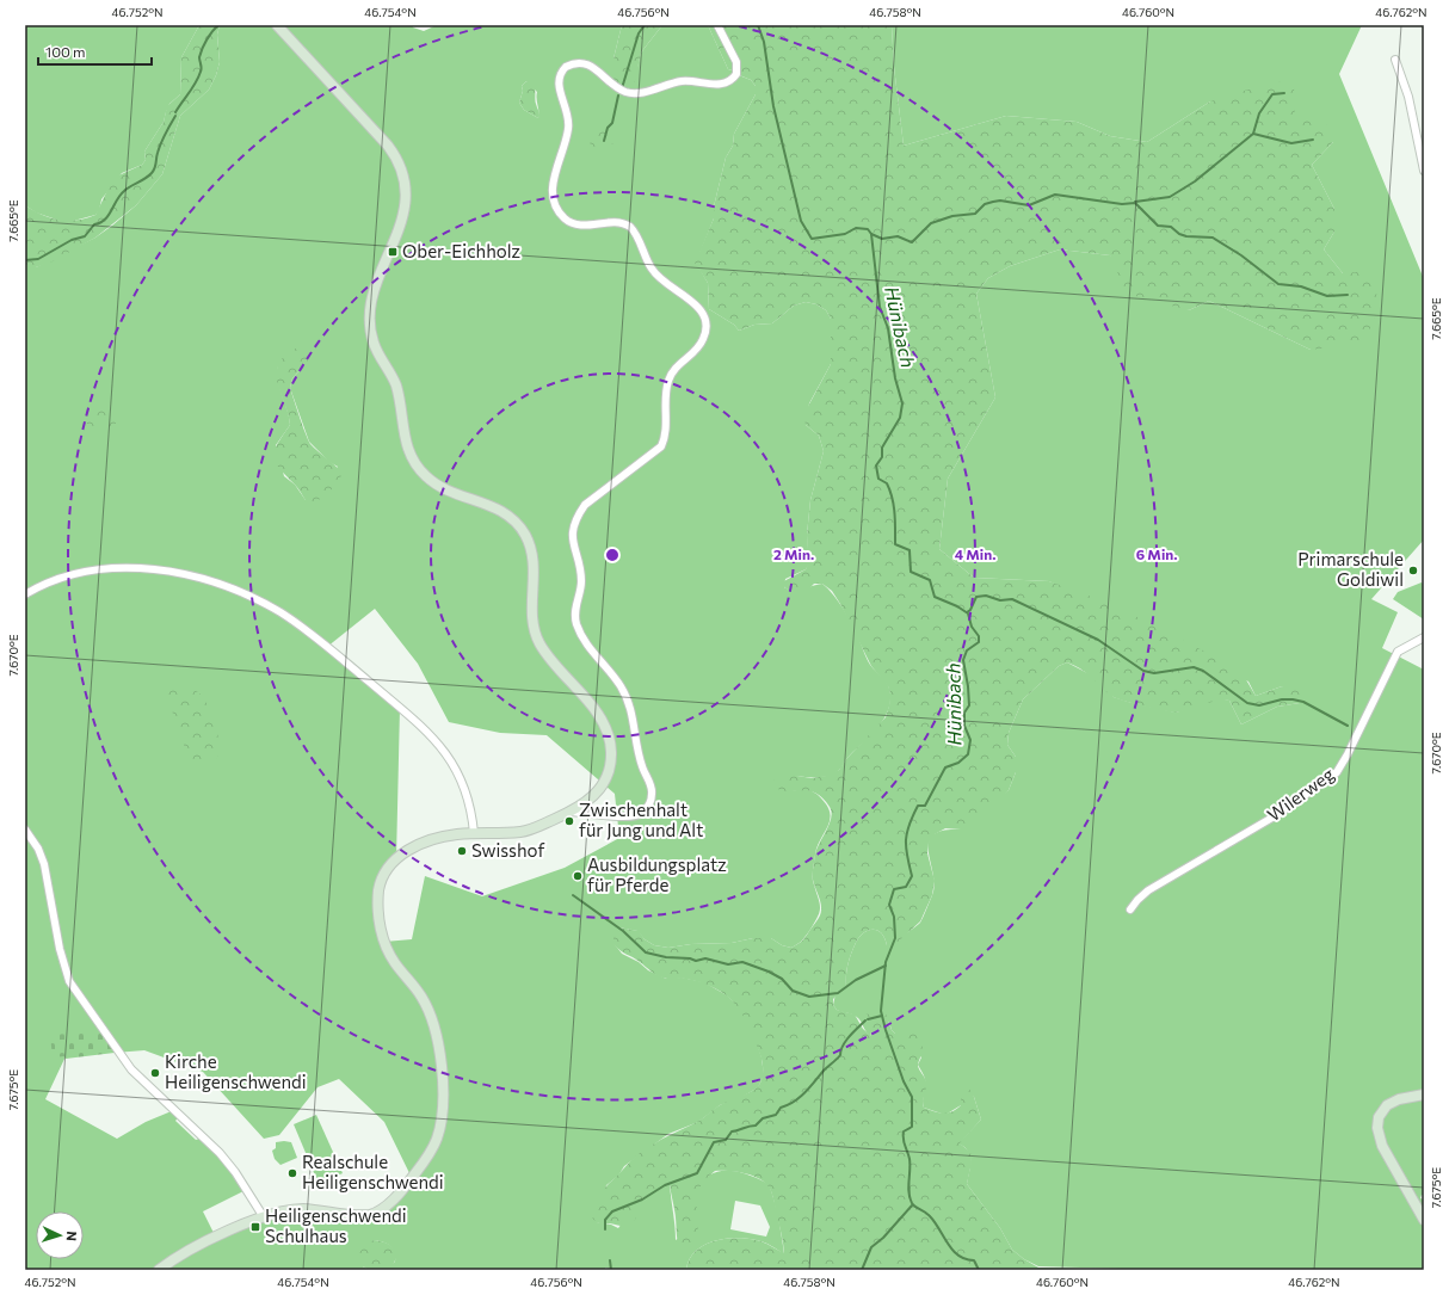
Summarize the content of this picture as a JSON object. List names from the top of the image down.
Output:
{
  "streets": {
    "street": ["Wilerweg"]
  },
  "water": ["Hünibach"],
  "places": {
    "transit": ["Ober-Eichholz", "Heiligenschwendi Schulhaus"],
    "other": [
      "Primarschule Goldiwil",
      "Zwischenhalt für Jung und Alt",
      "Swisshof",
      "Ausbildungsplatz für Pferde",
      "Kirche Heiligenschwendi",
      "Realschule Heiligenschwendi"
    ]
  },
  "scale_bar": "100 m",
  "north": "right",
  "coordinates": [
    "46.752°N",
    "46.754°N",
    "46.756°N",
    "46.758°N",
    "46.760°N",
    "46.762°N",
    "7.665°E",
    "7.670°E",
    "7.675°E"
  ],
  "rings": ["2 Min.", "4 Min.", "6 Min."]
}
